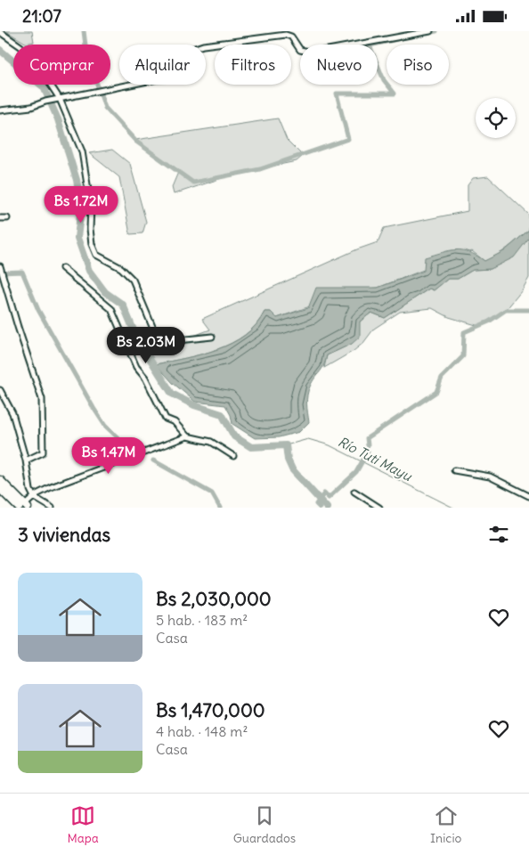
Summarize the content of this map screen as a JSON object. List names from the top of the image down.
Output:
{
  "water": ["Río Tuti Mayu"],
  "page": {
    "status": "21:07",
    "chip": [
      "Comprar",
      "Alquilar",
      "Filtros",
      "Nuevo",
      "Piso"
    ],
    "price": ["Bs 1.72M", "Bs 2.03M", "Bs 1.47M"],
    "heading": "3 viviendas",
    "list": [
      {
        "name": "Bs 2,030,000",
        "note": "5 hab. · 183 m² · Casa"
      },
      {
        "name": "Bs 1,470,000",
        "note": "4 hab. · 148 m² · Casa"
      }
    ],
    "tabs": ["Mapa", "Guardados", "Inicio"]
  }
}
